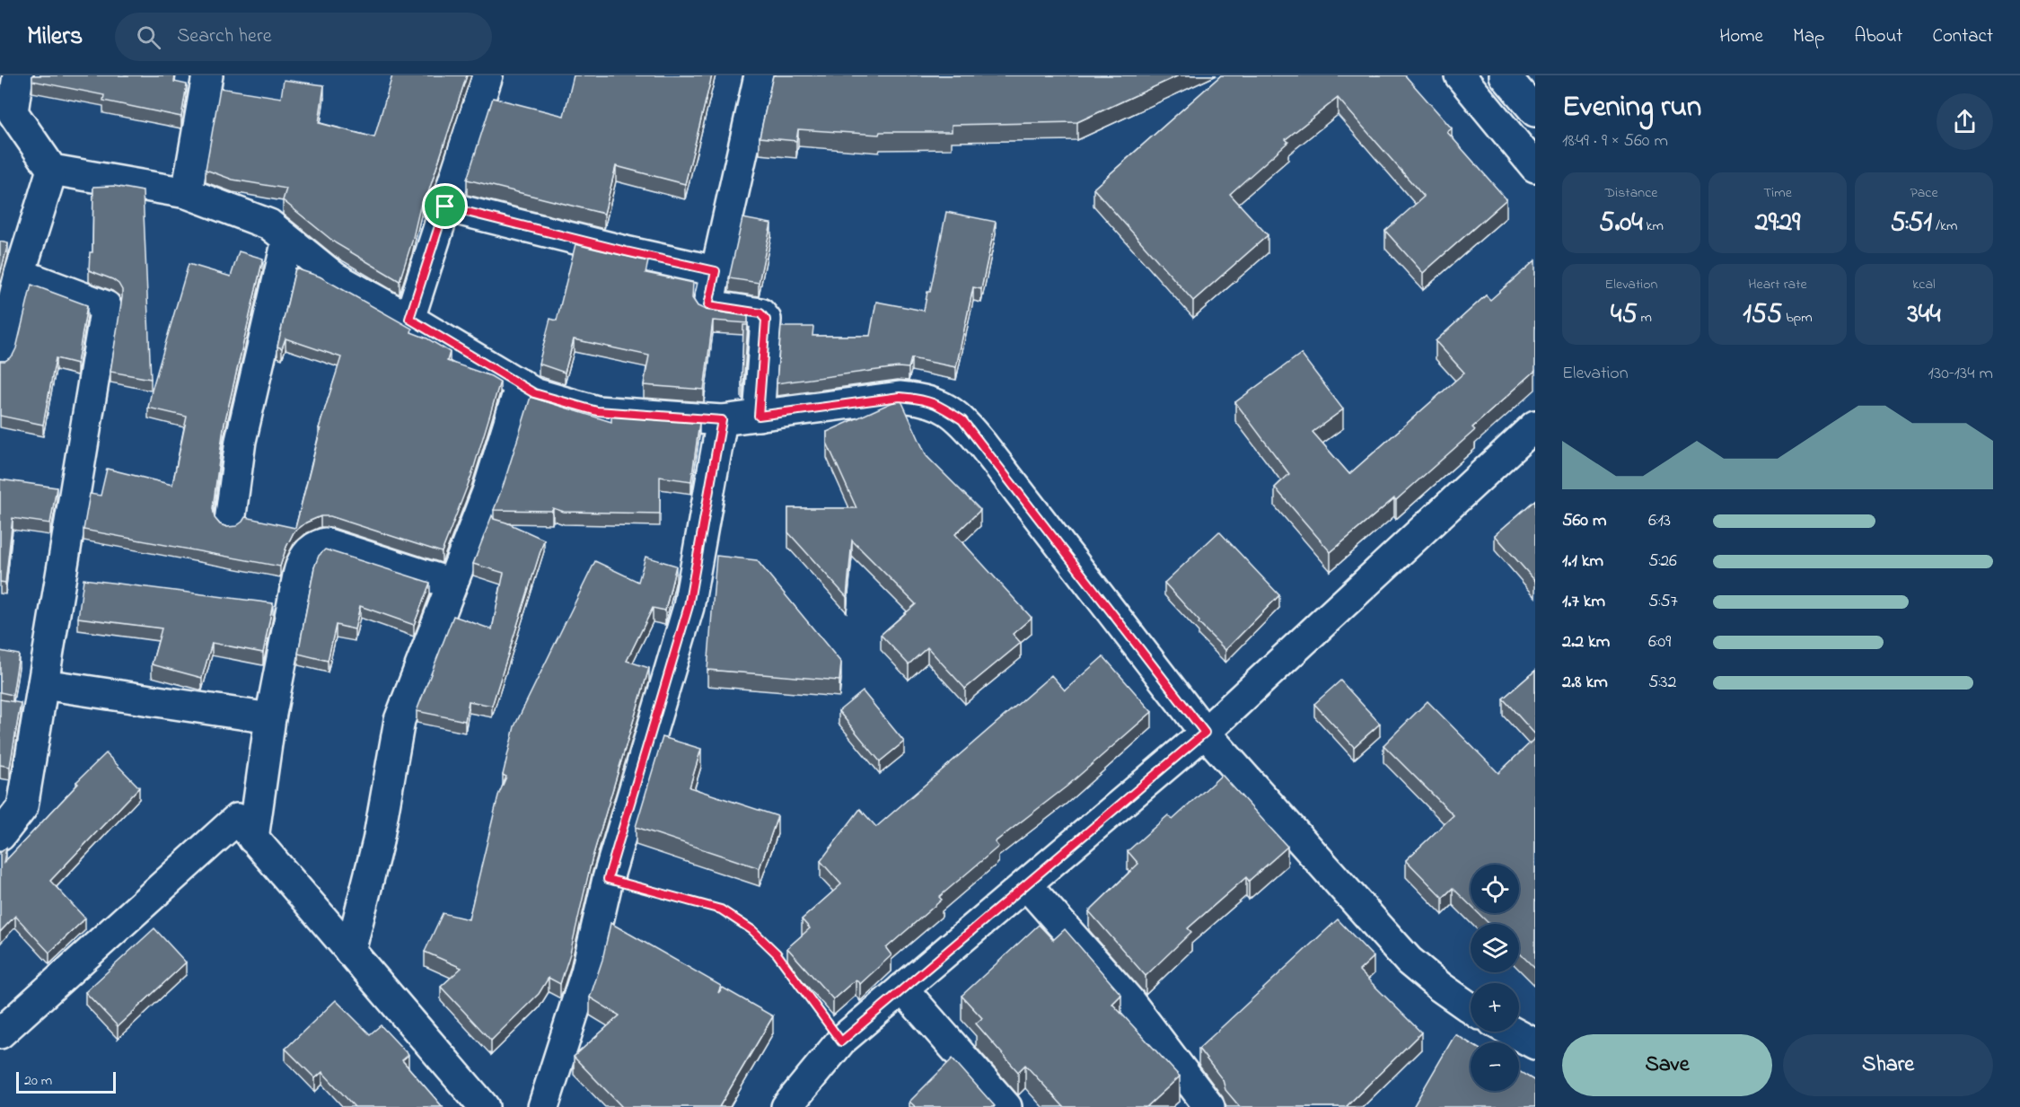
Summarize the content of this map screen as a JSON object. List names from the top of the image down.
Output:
{
  "scale_bar": "20 m",
  "page": {
    "header": "Milers",
    "search": "Search here",
    "nav": [
      "Home",
      "Map",
      "About",
      "Contact"
    ],
    "heading": ["Evening run", "18:49 · 9 × 560 m"],
    "stats": [
      ["Distance", "5.04 km"],
      ["Time", "29:29"],
      ["Pace", "5:51 /km"],
      ["Elevation", "45 m"],
      ["Heart rate", "155 bpm"],
      ["kcal", "344"]
    ],
    "chart": ["Elevation", "130–134 m"],
    "list": [
      {
        "name": "560 m",
        "note": "6:13"
      },
      {
        "name": "1.1 km",
        "note": "5:26"
      },
      {
        "name": "1.7 km",
        "note": "5:57"
      },
      {
        "name": "2.2 km",
        "note": "6:09"
      },
      {
        "name": "2.8 km",
        "note": "5:32"
      }
    ],
    "map_buttons": ["+", "−"],
    "buttons": ["Save", "Share"],
    "scale": "20 m"
  }
}
